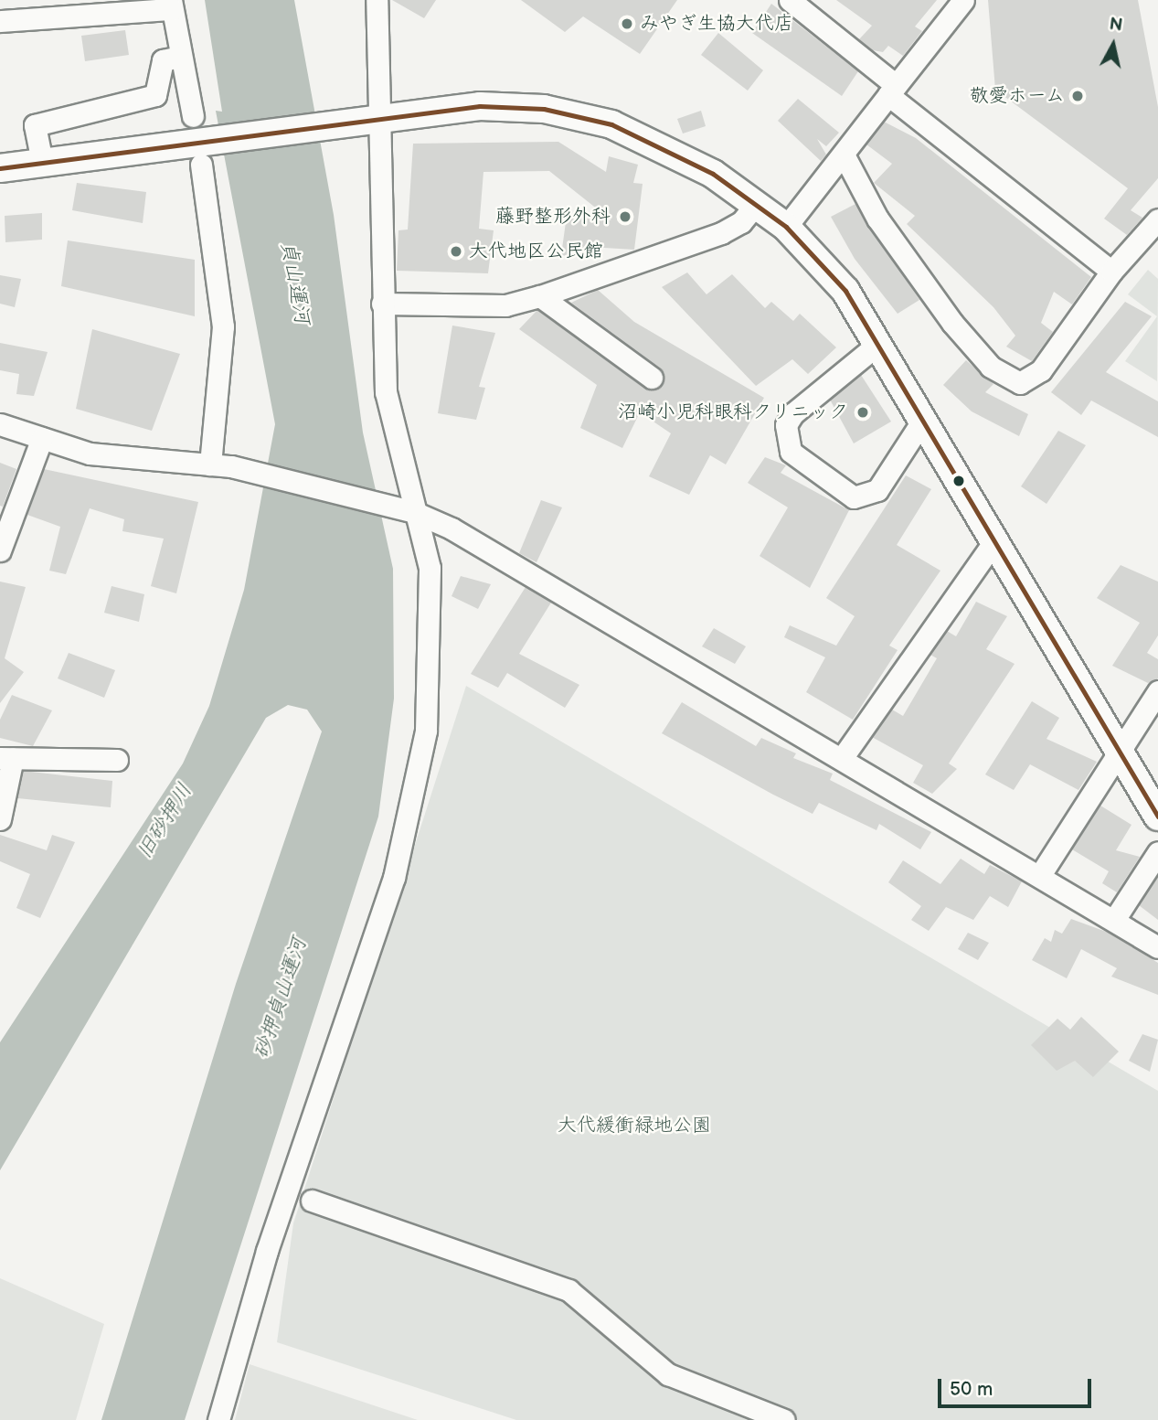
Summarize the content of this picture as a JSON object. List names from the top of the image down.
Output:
{
  "water": ["貞山運河", "旧砂押川", "砂押貞山運河"],
  "parks": ["大代緩衝緑地公園"],
  "places": [
    "みやぎ生協大代店",
    "敬愛ホーム",
    "藤野整形外科",
    "大代地区公民館",
    "沼崎小児科眼科クリニック"
  ],
  "scale_bar": "50 m",
  "north": "top"
}
